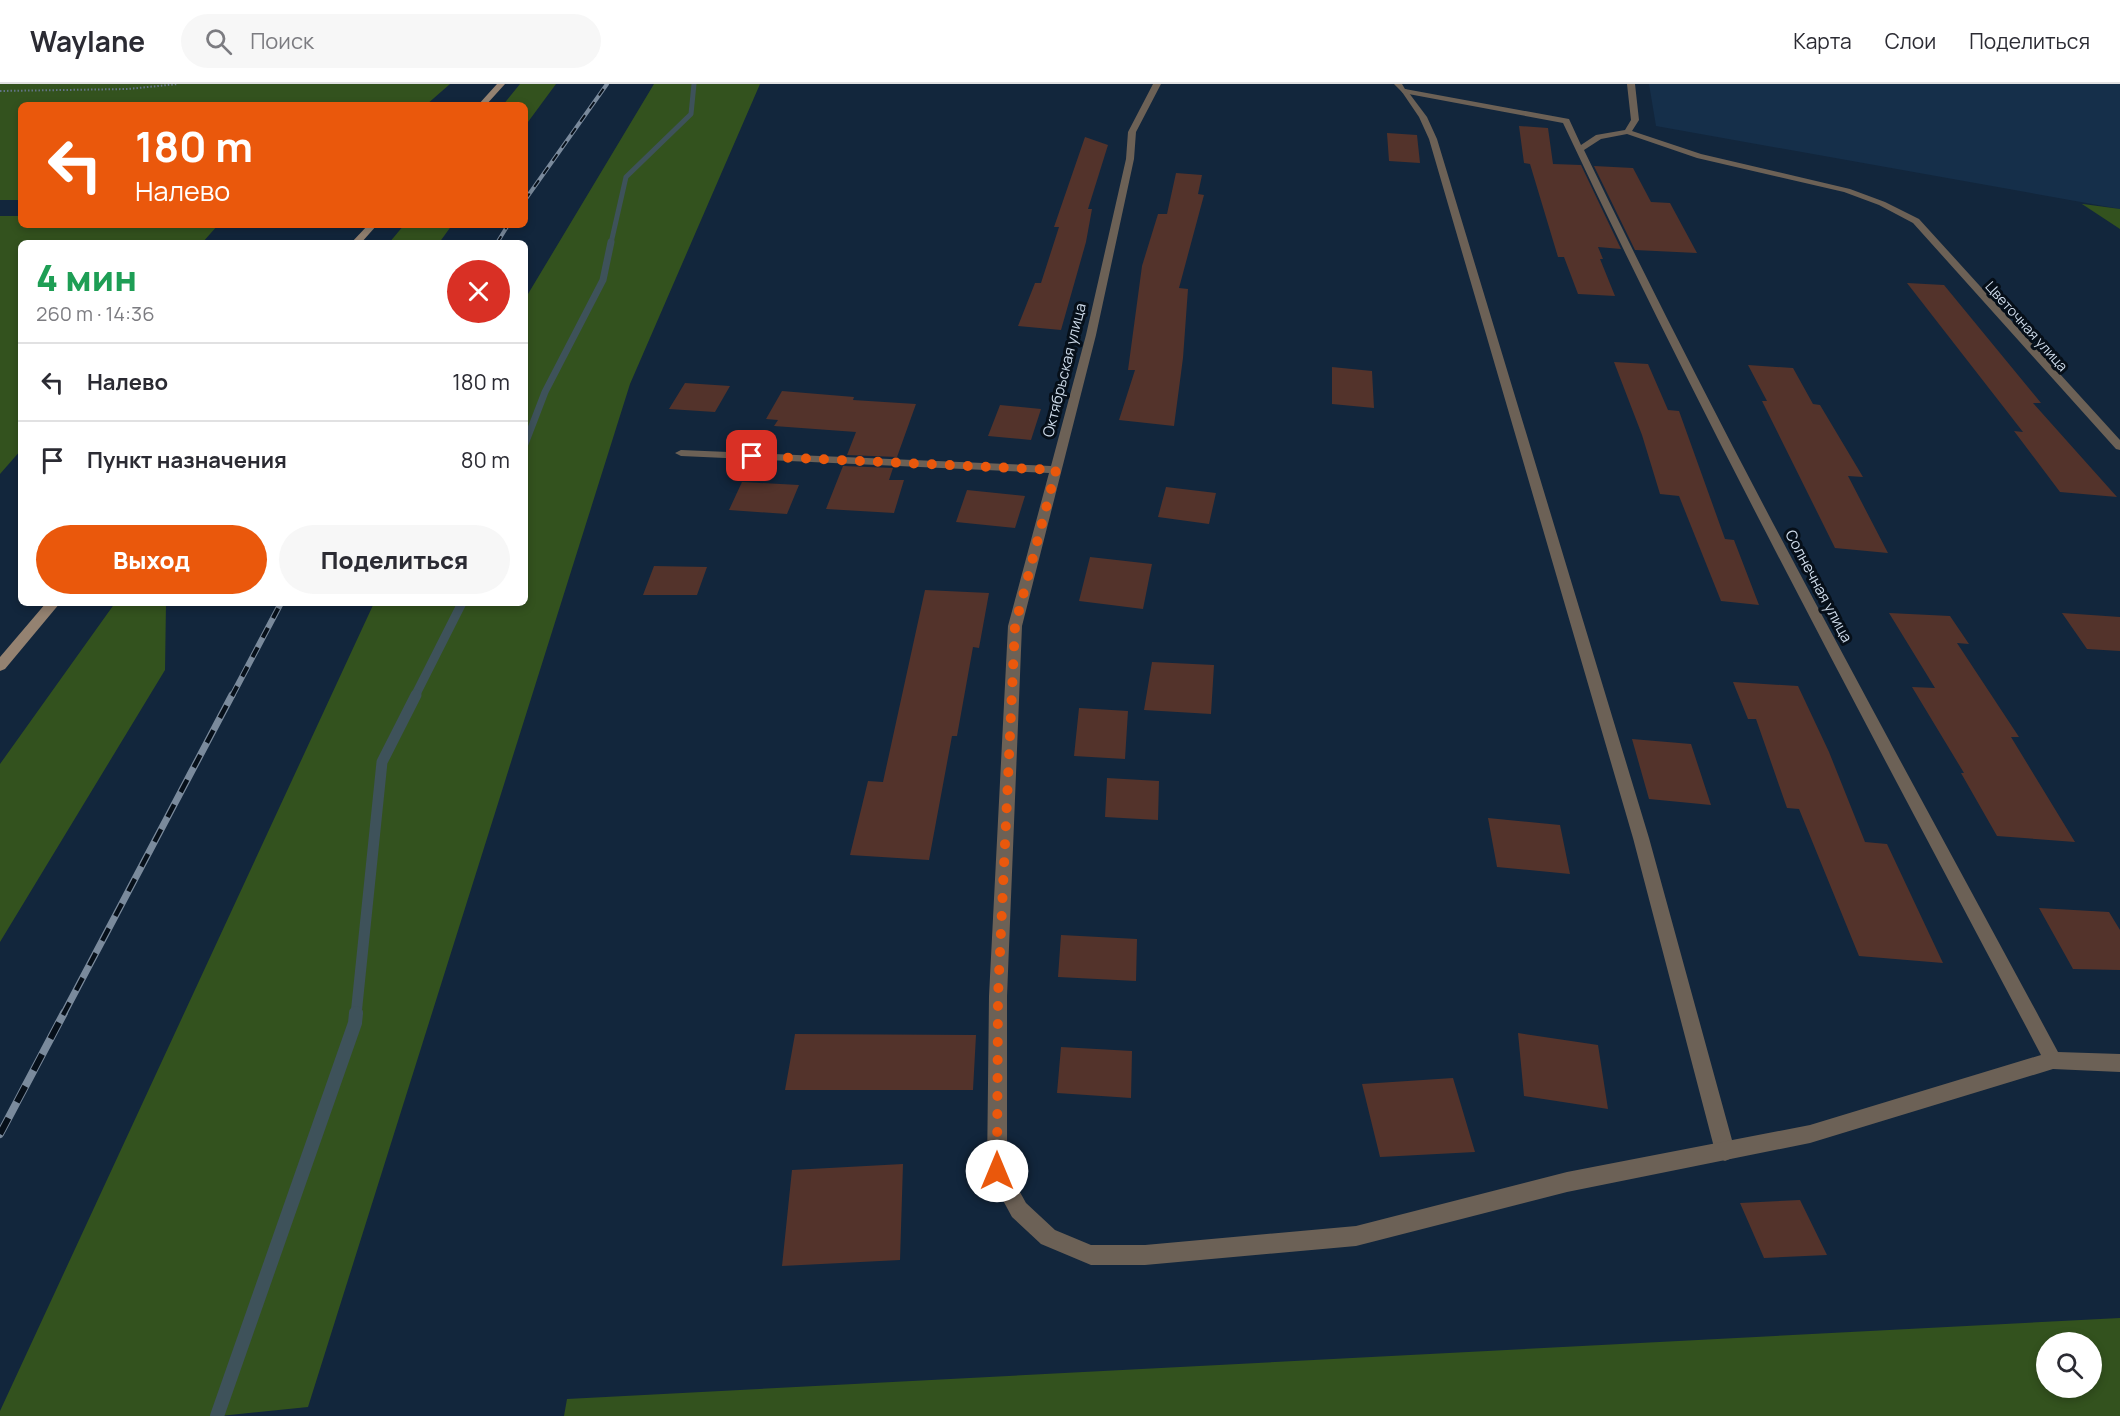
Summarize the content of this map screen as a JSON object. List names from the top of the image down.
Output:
{
  "streets": {
    "street": ["Цветочная улица", "Октябрьская улица", "Солнечная улица"]
  },
  "page": {
    "header": "Waylane",
    "search": "Поиск",
    "nav": ["Карта", "Слои", "Поделиться"],
    "turn": ["180 m", "Налево"],
    "heading": ["4 мин", "260 m · 14:36"],
    "list": [
      {
        "name": "Налево",
        "value": "180 m"
      },
      {
        "name": "Пункт назначения",
        "value": "80 m"
      }
    ],
    "buttons": ["Выход", "Поделиться"]
  }
}
